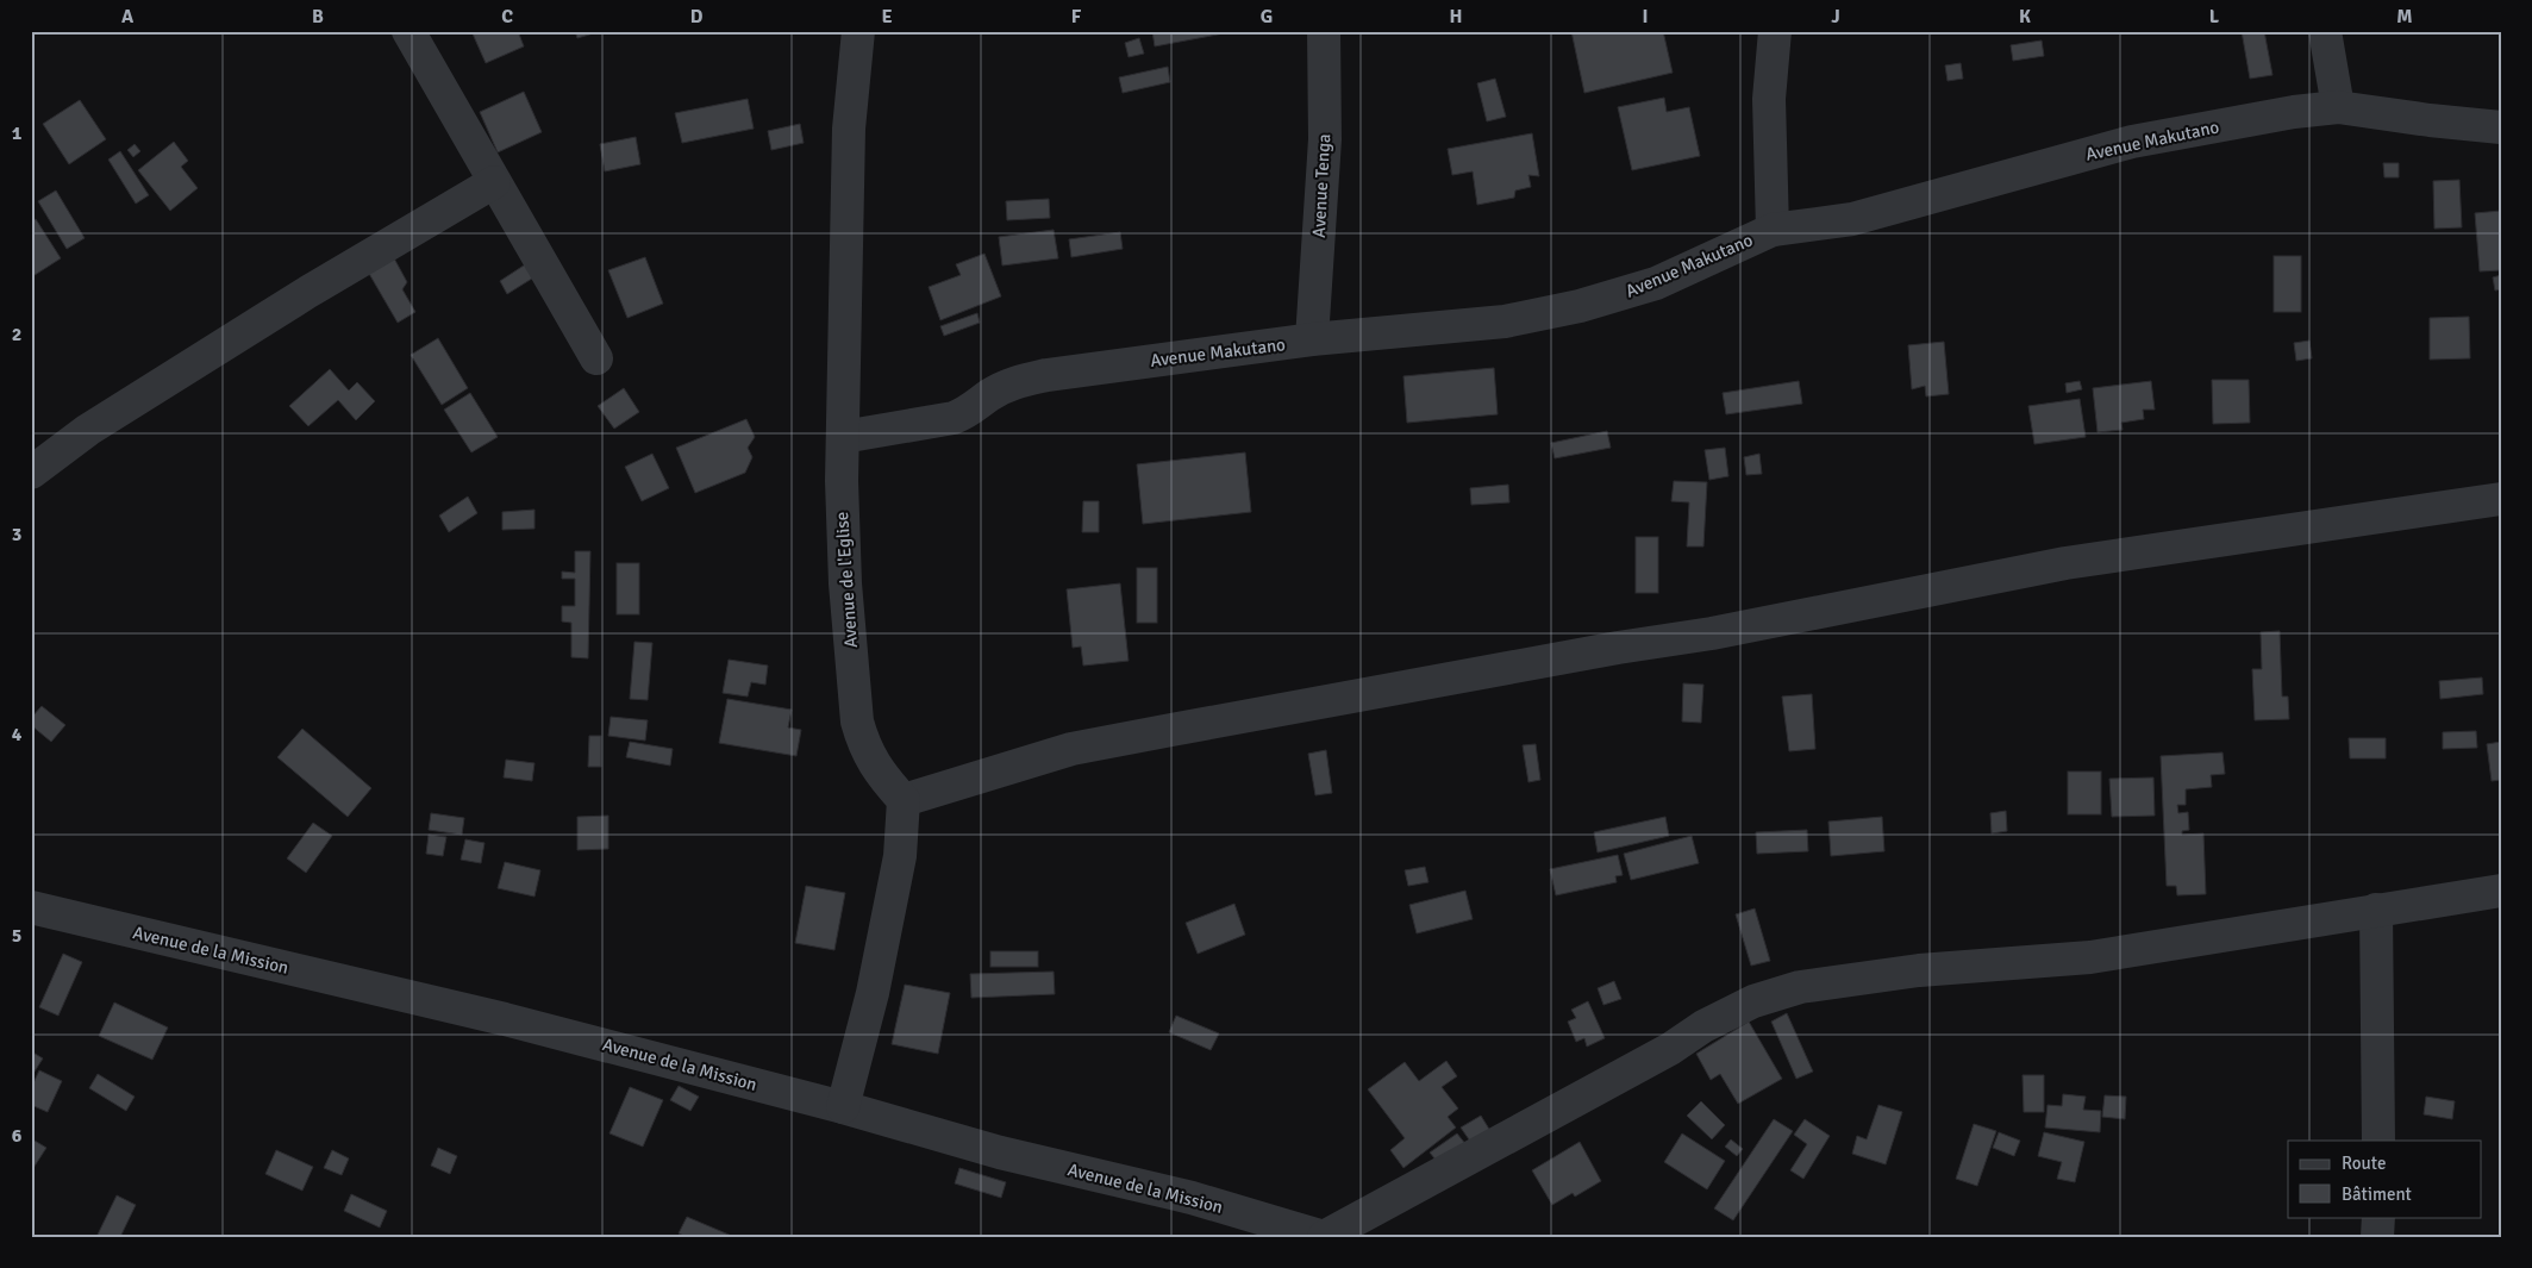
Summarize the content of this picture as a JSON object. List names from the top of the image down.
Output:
{
  "streets": {
    "street": [
      "Avenue Makutano",
      "Avenue Tenga",
      "Avenue de l'Eglise",
      "Avenue de la Mission"
    ]
  },
  "crossings": [
    ["Avenue Makutano", "Avenue Tenga"],
    ["Avenue Makutano", "Avenue de l'Eglise"]
  ],
  "legend": ["Route", "Bâtiment"],
  "grid": {
    "columns": [
      "A",
      "B",
      "C",
      "D",
      "E",
      "F",
      "G",
      "H",
      "I",
      "J",
      "K",
      "L",
      "M"
    ],
    "rows": [
      "1",
      "2",
      "3",
      "4",
      "5",
      "6"
    ]
  }
}
